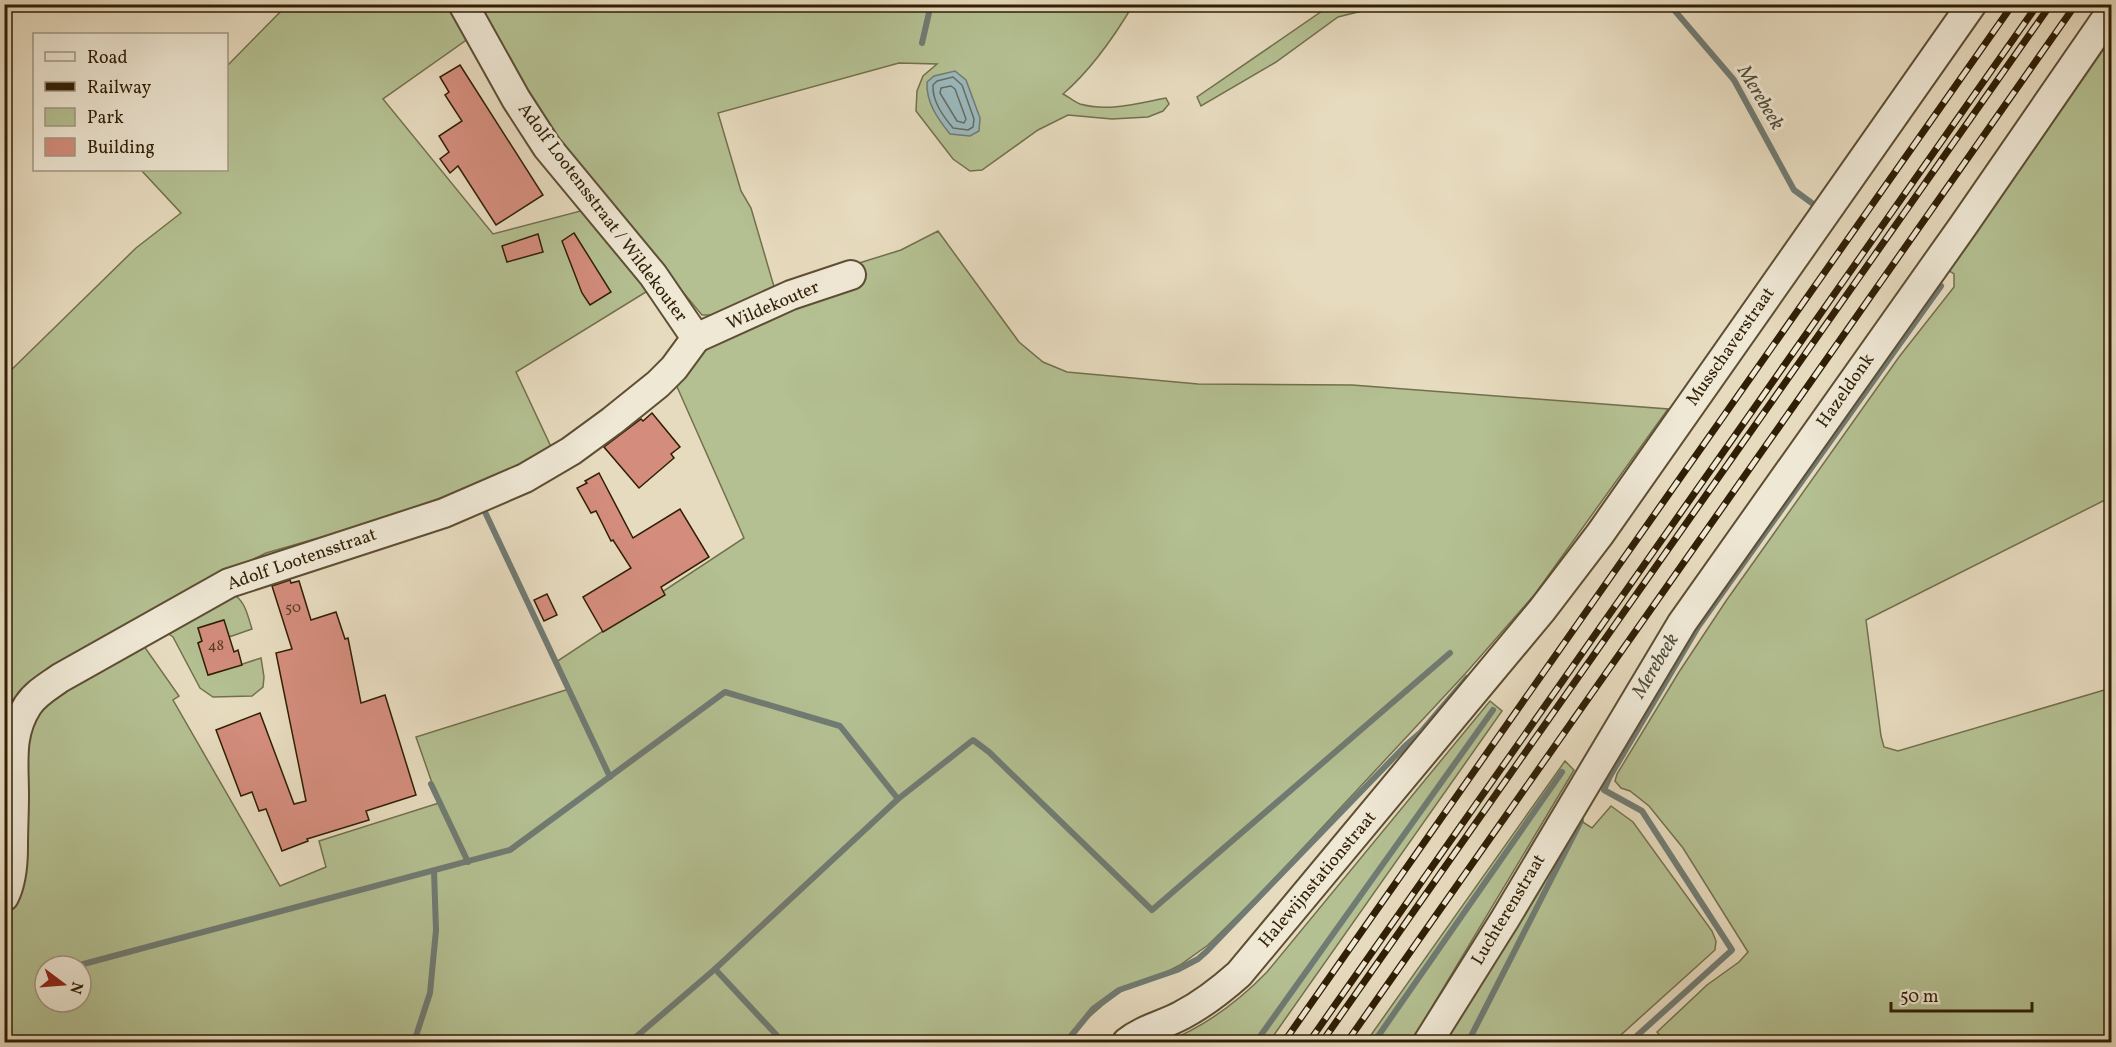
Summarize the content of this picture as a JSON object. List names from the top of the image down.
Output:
{
  "streets": {
    "street": [
      "Adolf Lootensstraat / Wildekouter",
      "Wildekouter",
      "Musschaverstraat",
      "Hazeldonk",
      "Adolf Lootensstraat",
      "Halewijnstationstraat",
      "Luchterenstraat"
    ]
  },
  "crossings": [
    ["Adolf Lootensstraat / Wildekouter", "Wildekouter"],
    ["Adolf Lootensstraat / Wildekouter", "Adolf Lootensstraat"],
    ["Musschaverstraat", "Halewijnstationstraat"],
    ["Hazeldonk", "Luchterenstraat"]
  ],
  "water": ["Merebeek"],
  "house_numbers": ["50", "48"],
  "legend": [
    "Road",
    "Railway",
    "Park",
    "Building"
  ],
  "scale_bar": "50 m",
  "north": "right"
}
